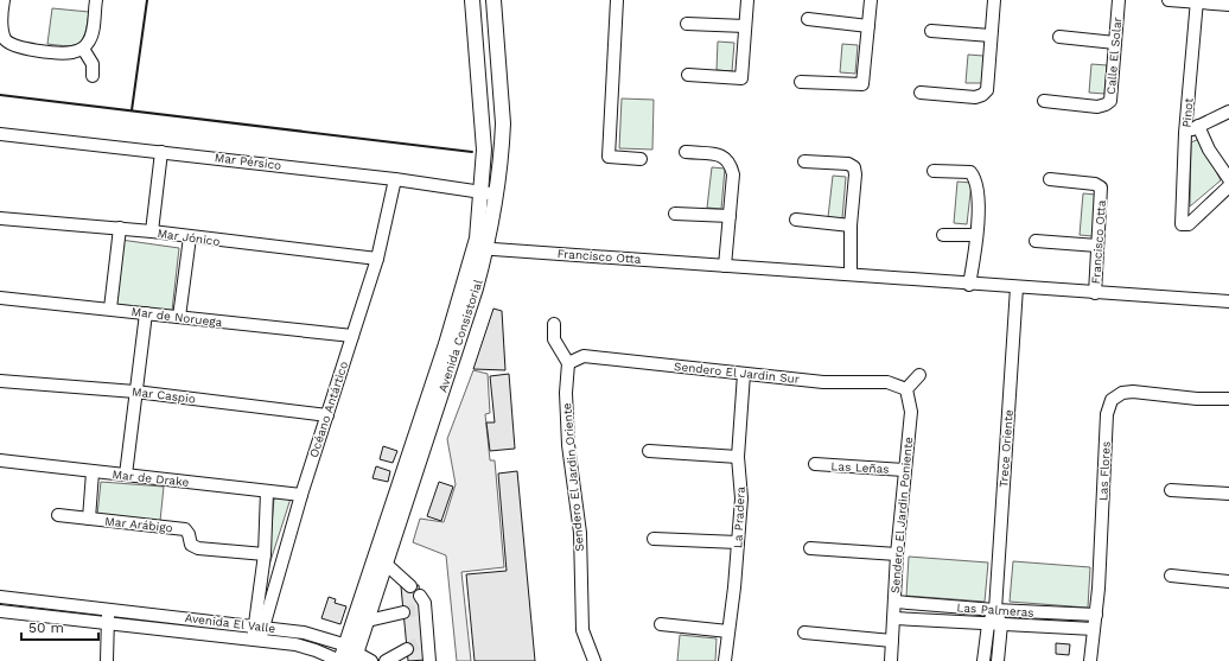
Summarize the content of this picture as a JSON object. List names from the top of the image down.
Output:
{
  "streets": {
    "main road": ["Avenida Consistorial"],
    "street": [
      "Calle El Solar",
      "Pinot",
      "Mar Pérsico",
      "Mar Jónico",
      "Francisco Otta",
      "Mar de Noruega",
      "Sendero El Jardin Sur",
      "Mar Caspio",
      "Océano Antártico",
      "Trece Oriente",
      "Las Leñas",
      "Las Flores",
      "Sendero El Jardin Oriente",
      "Mar de Drake",
      "Sendero El Jardin Poniente",
      "La Pradera",
      "Mar Arábigo",
      "Las Palmeras",
      "Avenida El Valle"
    ]
  },
  "crossings": [
    ["Mar Pérsico", "Avenida Consistorial"],
    ["Mar Pérsico", "Océano Antártico"],
    ["Mar Jónico", "Océano Antártico"],
    ["Francisco Otta", "Avenida Consistorial"],
    ["Francisco Otta", "Trece Oriente"],
    ["Mar de Noruega", "Océano Antártico"],
    ["Avenida Consistorial", "Avenida El Valle"],
    ["Sendero El Jardin Sur", "Sendero El Jardin Oriente"],
    ["Sendero El Jardin Sur", "Sendero El Jardin Poniente"],
    ["Sendero El Jardin Sur", "La Pradera"],
    ["Mar Caspio", "Océano Antártico"],
    ["Océano Antártico", "Mar de Drake"],
    ["Océano Antártico", "Mar Arábigo"],
    ["Océano Antártico", "Avenida El Valle"],
    ["Trece Oriente", "Las Palmeras"],
    ["Las Leñas", "Sendero El Jardin Poniente"],
    ["Las Flores", "Las Palmeras"],
    ["Sendero El Jardin Poniente", "Las Palmeras"]
  ],
  "scale_bar": "50 m"
}
